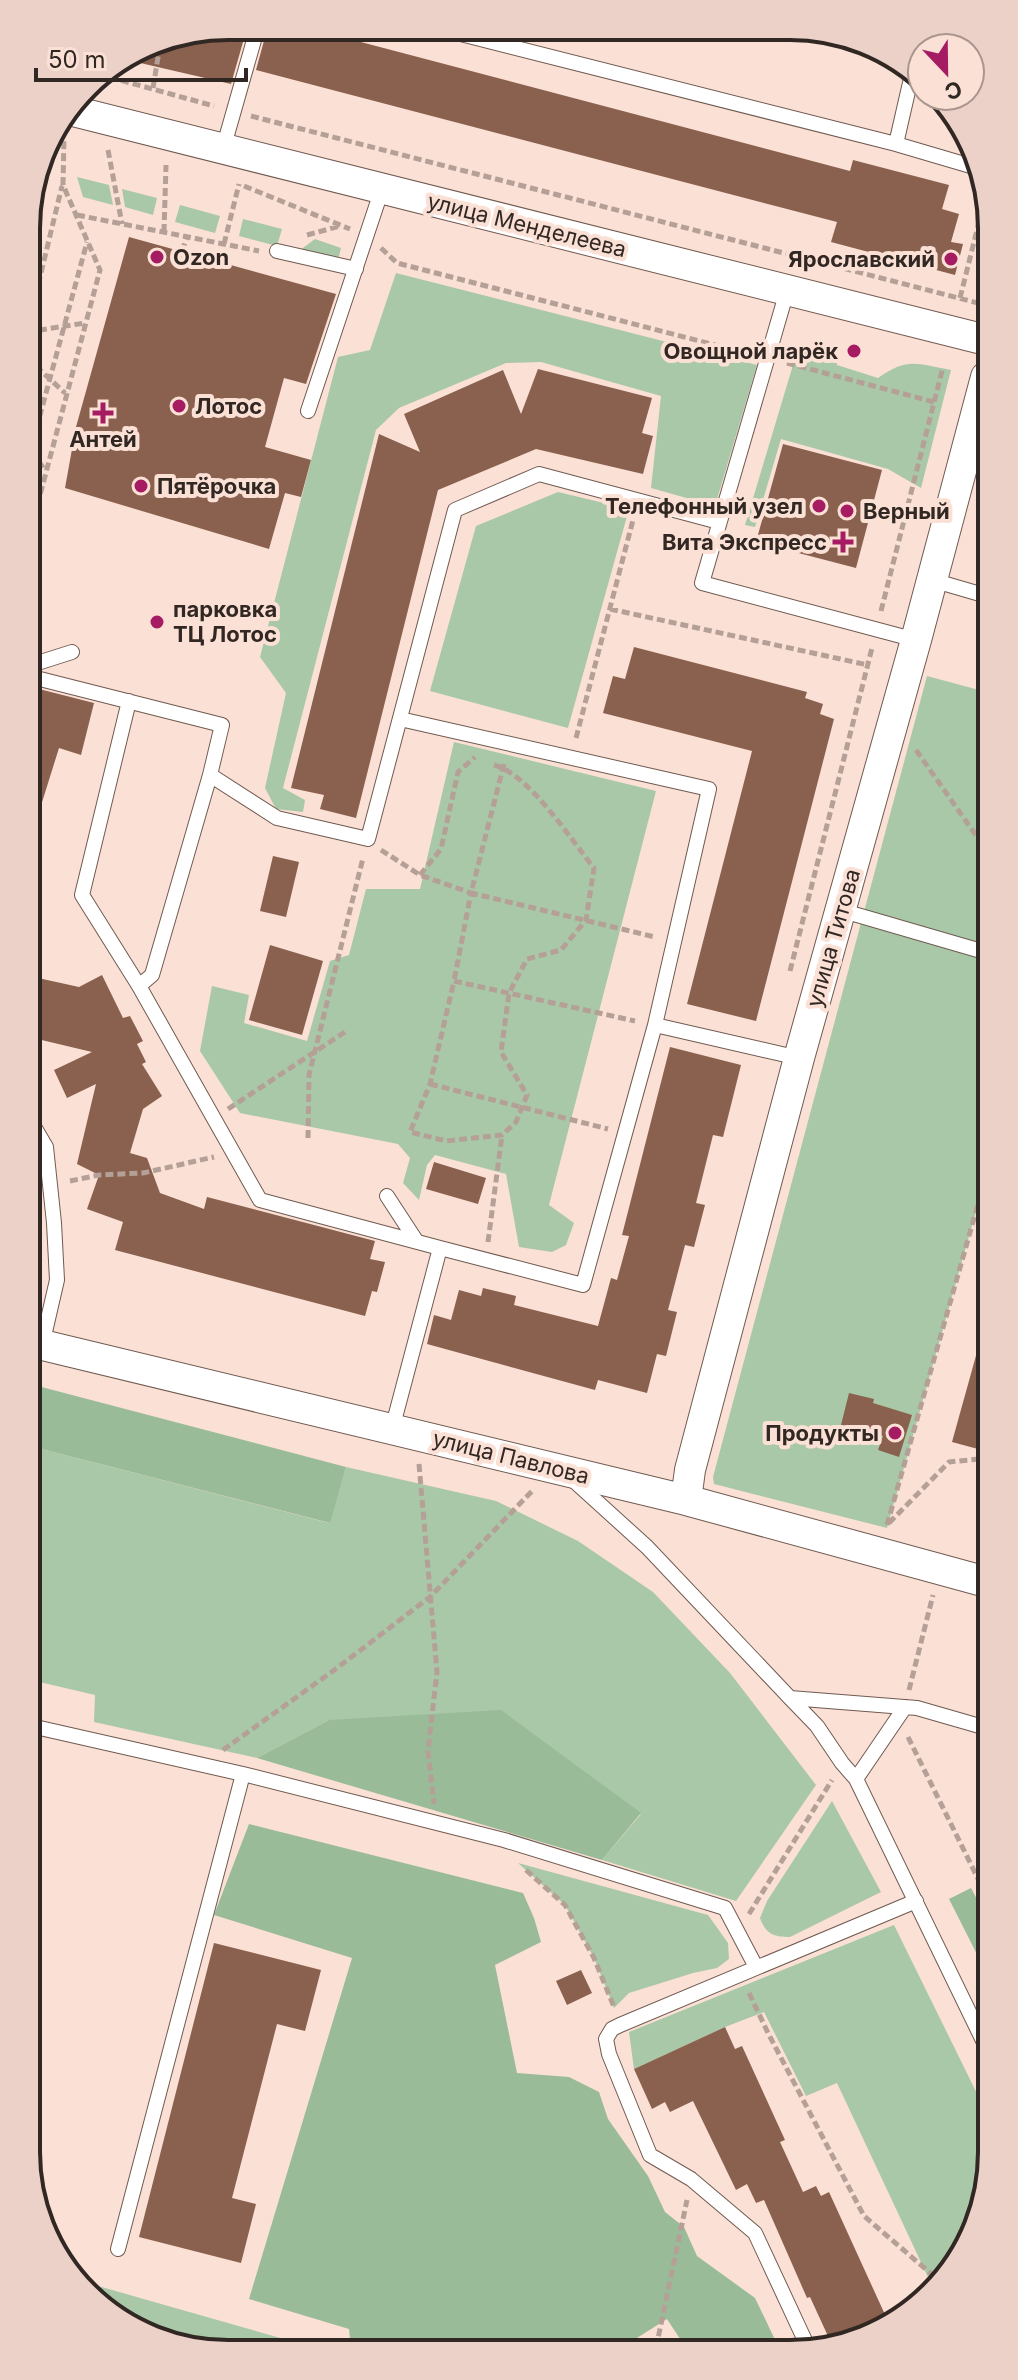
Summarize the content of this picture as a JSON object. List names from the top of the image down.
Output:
{
  "streets": {
    "street": ["улица Менделеева", "улица Титова", "улица Павлова"]
  },
  "crossings": [
    ["улица Титова", "улица Павлова"]
  ],
  "places": {
    "other": [
      "Ozon",
      "Ярославский",
      "Овощной ларёк",
      "Лотос",
      "Пятёрочка",
      "Телефонный узел",
      "Верный",
      "парковка ТЦ Лотос",
      "Продукты"
    ],
    "health": ["Антей", "Вита Экспресс"]
  },
  "scale_bar": "50 m",
  "north": "bottom"
}
